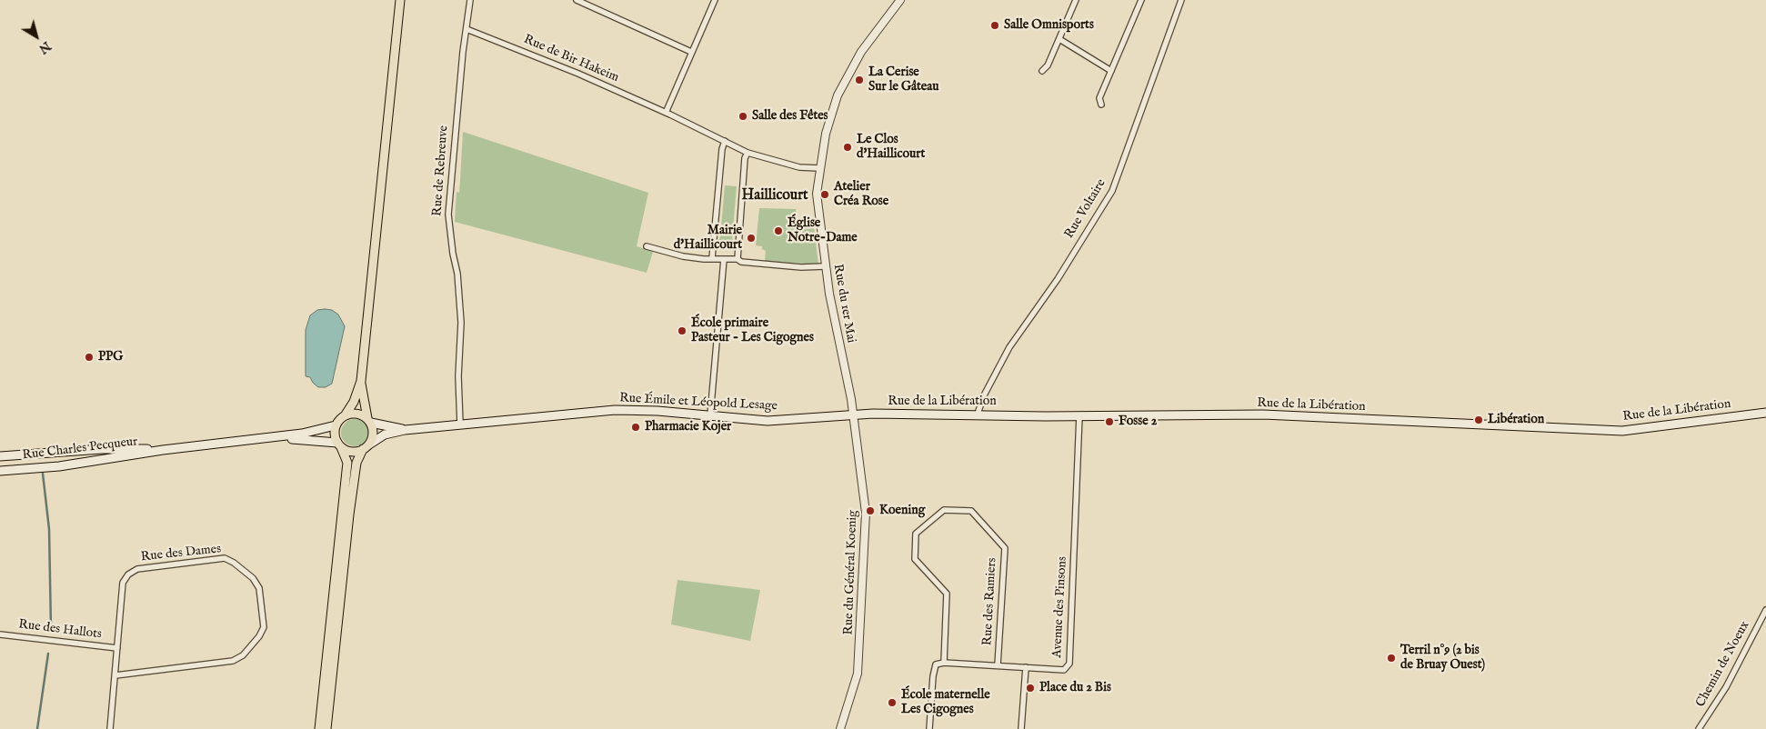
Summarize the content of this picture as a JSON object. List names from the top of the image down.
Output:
{
  "streets": {
    "main road": ["Rue de la Libération", "Rue Émile et Léopold Lesage", "Rue Charles Pecqueur"],
    "street": [
      "Rue de Bir Hakeim",
      "Rue de Rebreuve",
      "Rue Voltaire",
      "Rue du 1er Mai",
      "Rue des Dames",
      "Rue du Général Koenig",
      "Rue des Ramiers",
      "Avenue des Pinsons",
      "Rue des Hallots",
      "Chemin de Noeux"
    ]
  },
  "crossings": [
    ["Rue de Bir Hakeim", "Rue de Rebreuve"],
    ["Rue de Bir Hakeim", "Rue du 1er Mai"],
    ["Rue de Rebreuve", "Rue Émile et Léopold Lesage"],
    ["Rue Voltaire", "Rue de la Libération"],
    ["Rue du 1er Mai", "Rue de la Libération"],
    ["Rue du 1er Mai", "Rue Émile et Léopold Lesage"],
    ["Rue du 1er Mai", "Rue du Général Koenig"],
    ["Rue de la Libération", "Rue Émile et Léopold Lesage"],
    ["Rue de la Libération", "Rue du Général Koenig"],
    ["Rue de la Libération", "Avenue des Pinsons"],
    ["Rue Émile et Léopold Lesage", "Rue du Général Koenig"],
    ["Rue des Dames", "Rue des Hallots"],
    ["Rue des Ramiers", "Avenue des Pinsons"]
  ],
  "districts": ["Haillicourt"],
  "places": [
    "Salle Omnisports",
    "La Cerise Sur le Gâteau",
    "Salle des Fêtes",
    "Le Clos d'Haillicourt",
    "Atelier Créa Rose",
    "Église Notre-Dame",
    "Mairie d'Haillicourt",
    "École primaire Pasteur - Les Cigognes",
    "PPG",
    "Libération",
    "Fosse 2",
    "Pharmacie Kojer",
    "Koening",
    "Terril n°9 (2 bis de Bruay Ouest)",
    "Place du 2 Bis",
    "École maternelle Les Cigognes"
  ],
  "north": "bottom right"
}
